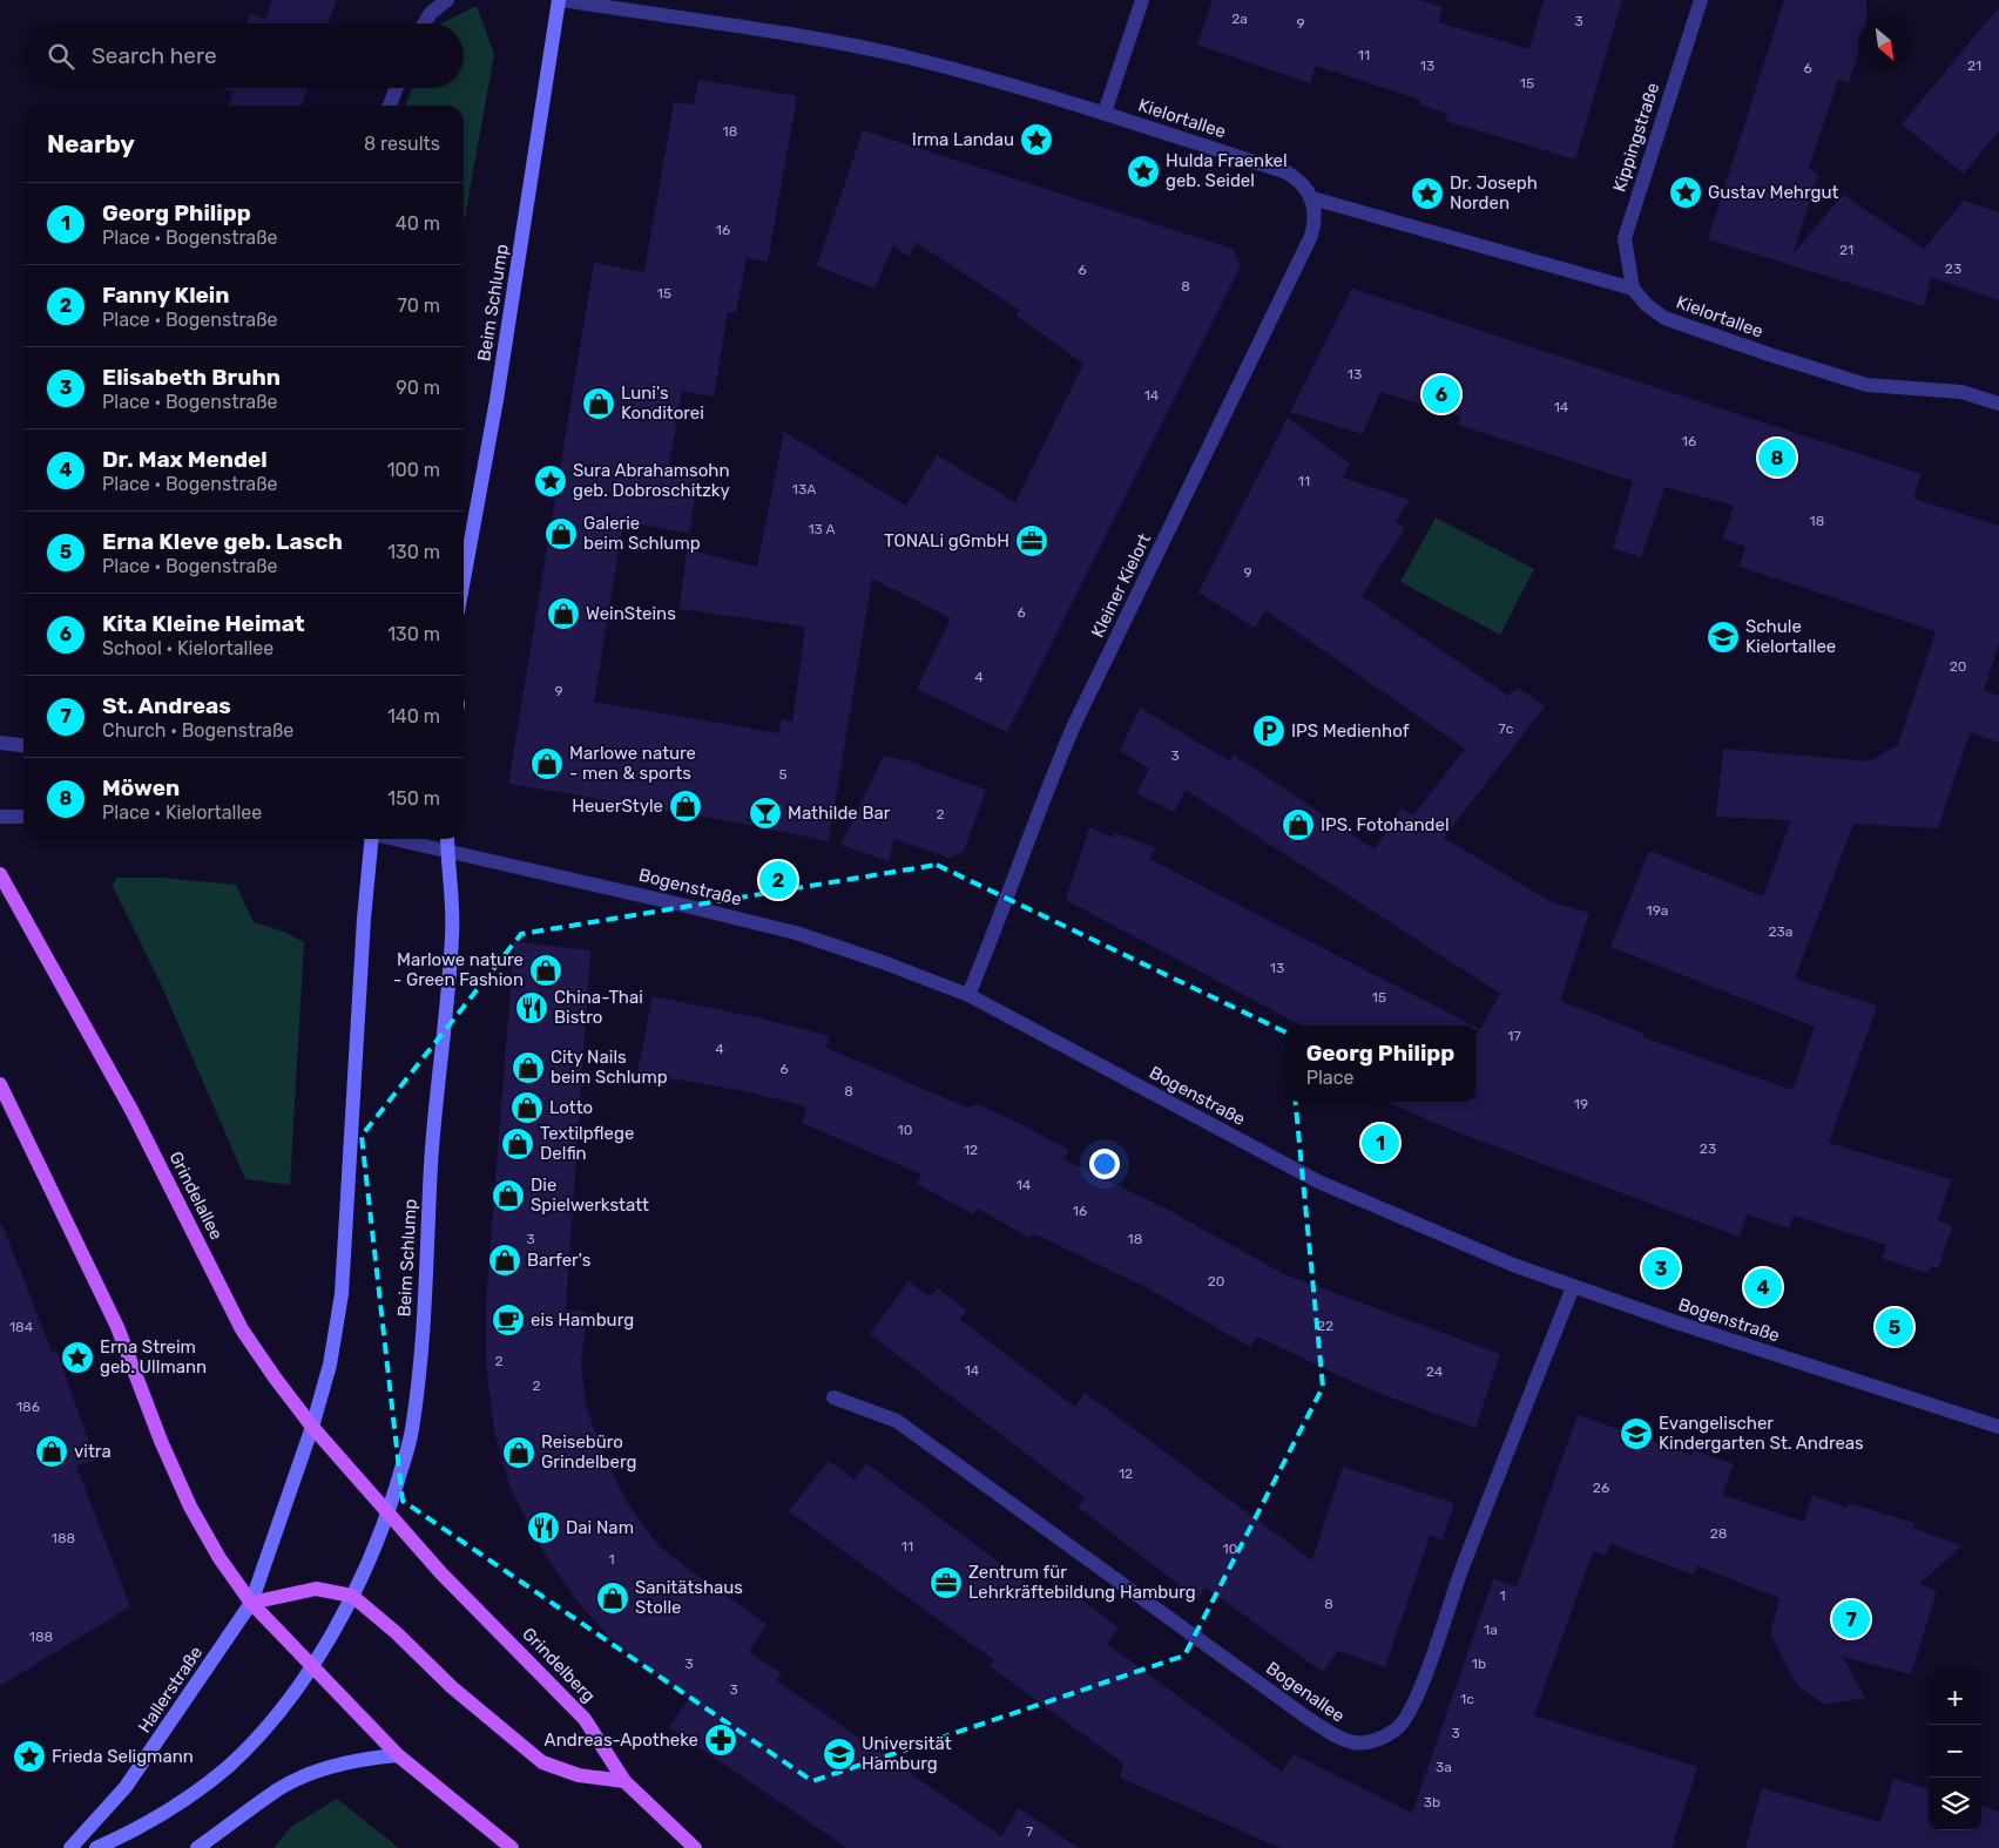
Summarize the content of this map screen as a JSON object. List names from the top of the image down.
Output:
{
  "streets": {
    "main road": [
      "Beim Schlump",
      "Grindelallee",
      "Grindelberg",
      "Hallerstraße"
    ],
    "street": [
      "Kielortallee",
      "Kippingstraße",
      "Kleiner Kielort",
      "Bogenstraße",
      "Bogenallee"
    ]
  },
  "crossings": [
    ["Kielortallee", "Kippingstraße"],
    ["Kielortallee", "Beim Schlump"],
    ["Kielortallee", "Kleiner Kielort"],
    ["Beim Schlump", "Bogenstraße"],
    ["Beim Schlump", "Grindelallee"],
    ["Beim Schlump", "Grindelberg"],
    ["Kleiner Kielort", "Bogenstraße"],
    ["Bogenstraße", "Bogenallee"],
    ["Grindelallee", "Grindelberg"]
  ],
  "places": {
    "place": [
      "Irma Landau",
      "Hulda Fraenkel geb. Seidel",
      "Gustav Mehrgut",
      "Dr. Joseph Norden",
      "Sura Abrahamsohn geb. Dobroschitzky",
      "Erna Streim geb. Ullmann",
      "Frieda Seligmann"
    ],
    "shop": [
      "Luni's Konditorei",
      "Galerie beim Schlump",
      "WeinSteins",
      "Marlowe nature - men & sports",
      "HeuerStyle",
      "IPS. Fotohandel",
      "Marlowe nature - Green Fashion",
      "City Nails beim Schlump",
      "Lotto",
      "Textilpflege Delfin",
      "Die Spielwerkstatt",
      "Barfer's",
      "vitra",
      "Reisebüro Grindelberg",
      "Sanitätshaus Stolle"
    ],
    "office": ["TONALi gGmbH", "Zentrum für Lehrkräftebildung Hamburg"],
    "school or university": ["Schule Kielortallee", "Evangelischer Kindergarten St. Andreas", "Universität Hamburg"],
    "parking": ["IPS Medienhof"],
    "bar": ["Mathilde Bar"],
    "restaurant": ["China-Thai Bistro", "Dai Nam"],
    "cafe": ["eis Hamburg"],
    "pharmacy": ["Andreas-Apotheke"]
  },
  "house_numbers": [
    "2a",
    "3",
    "9",
    "11",
    "13",
    "21",
    "6",
    "15",
    "18",
    "16",
    "21",
    "23",
    "6",
    "8",
    "15",
    "13",
    "14",
    "14",
    "16",
    "11",
    "13A",
    "18",
    "13 A",
    "9",
    "6",
    "20",
    "4",
    "9",
    "7c",
    "3",
    "5",
    "2",
    "19a",
    "23a",
    "13",
    "15",
    "17",
    "4",
    "6",
    "8",
    "19",
    "10",
    "23",
    "12",
    "14",
    "16",
    "3",
    "18",
    "20",
    "22",
    "184",
    "2",
    "14",
    "24",
    "2",
    "186",
    "12",
    "26",
    "28",
    "188",
    "11",
    "10",
    "1",
    "1",
    "8",
    "1a",
    "188",
    "3",
    "1b",
    "3",
    "1c",
    "3",
    "3a",
    "3b",
    "7"
  ],
  "north": "bottom right",
  "page": {
    "search": "Search here",
    "heading": ["Nearby", "8 results"],
    "list": [
      {
        "mark": "1",
        "name": "Georg Philipp",
        "note": "Place · Bogenstraße",
        "value": "40 m"
      },
      {
        "mark": "2",
        "name": "Fanny Klein",
        "note": "Place · Bogenstraße",
        "value": "70 m"
      },
      {
        "mark": "3",
        "name": "Elisabeth Bruhn",
        "note": "Place · Bogenstraße",
        "value": "90 m"
      },
      {
        "mark": "4",
        "name": "Dr. Max Mendel",
        "note": "Place · Bogenstraße",
        "value": "100 m"
      },
      {
        "mark": "5",
        "name": "Erna Kleve geb. Lasch",
        "note": "Place · Bogenstraße",
        "value": "130 m"
      },
      {
        "mark": "6",
        "name": "Kita Kleine Heimat",
        "note": "School · Kielortallee",
        "value": "130 m"
      },
      {
        "mark": "7",
        "name": "St. Andreas",
        "note": "Church · Bogenstraße",
        "value": "140 m"
      },
      {
        "mark": "8",
        "name": "Möwen",
        "note": "Place · Kielortallee",
        "value": "150 m"
      }
    ],
    "pins": [
      "6",
      "8",
      "2",
      "1",
      "3",
      "4",
      "5",
      "7"
    ],
    "popup": ["Georg Philipp", "Place"],
    "map_buttons": ["+", "−"]
  }
}
